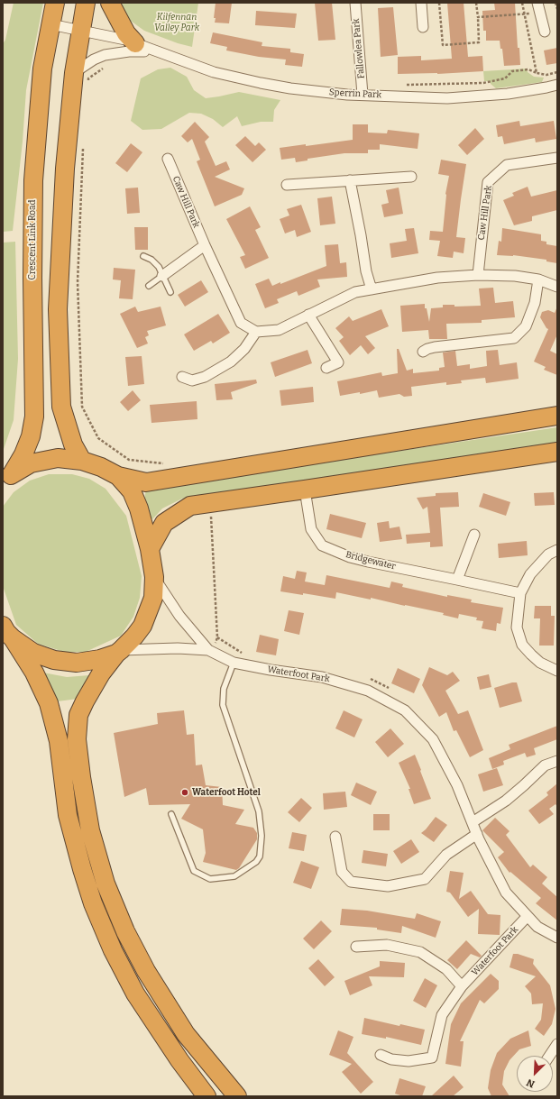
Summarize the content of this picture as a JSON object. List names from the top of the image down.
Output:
{
  "streets": {
    "highway": ["Crescent Link Road"],
    "street": [
      "Fallowlea Park",
      "Sperrin Park",
      "Caw Hill Park",
      "Bridgewater",
      "Waterfoot Park"
    ]
  },
  "crossings": [
    ["Fallowlea Park", "Sperrin Park"],
    ["Sperrin Park", "Crescent Link Road"]
  ],
  "parks": ["Kilfennan Valley Park"],
  "places": ["Waterfoot Hotel"],
  "north": "bottom left"
}
